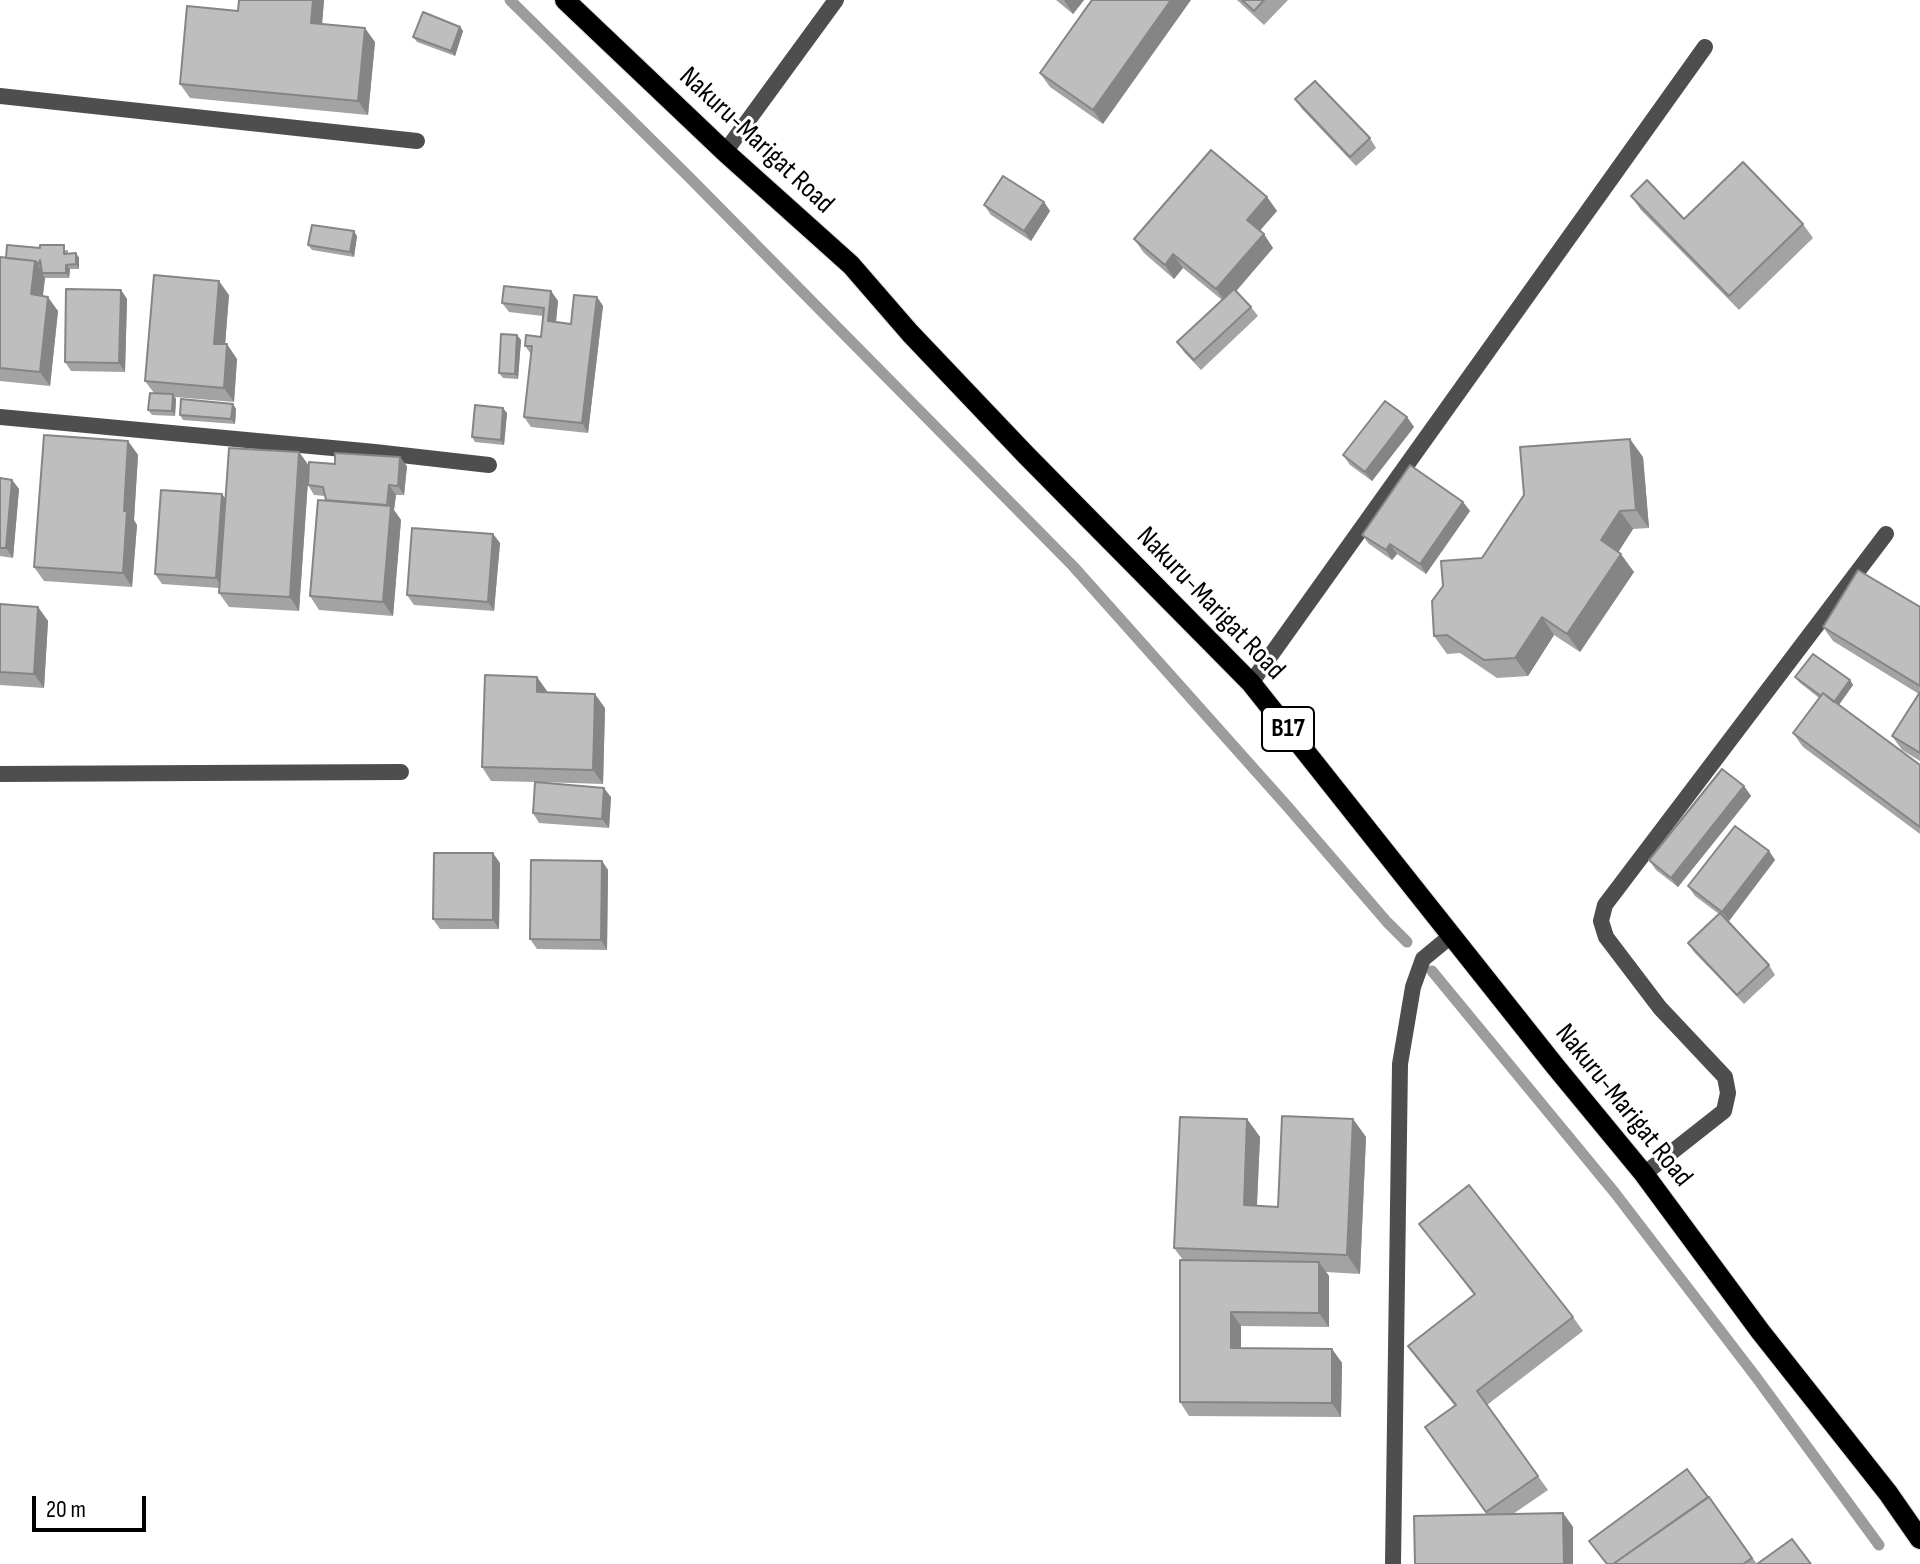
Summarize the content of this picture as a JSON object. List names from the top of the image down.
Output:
{
  "streets": {
    "main road": ["Nakuru-Marigat Road", "B17"]
  },
  "scale_bar": "20 m"
}
